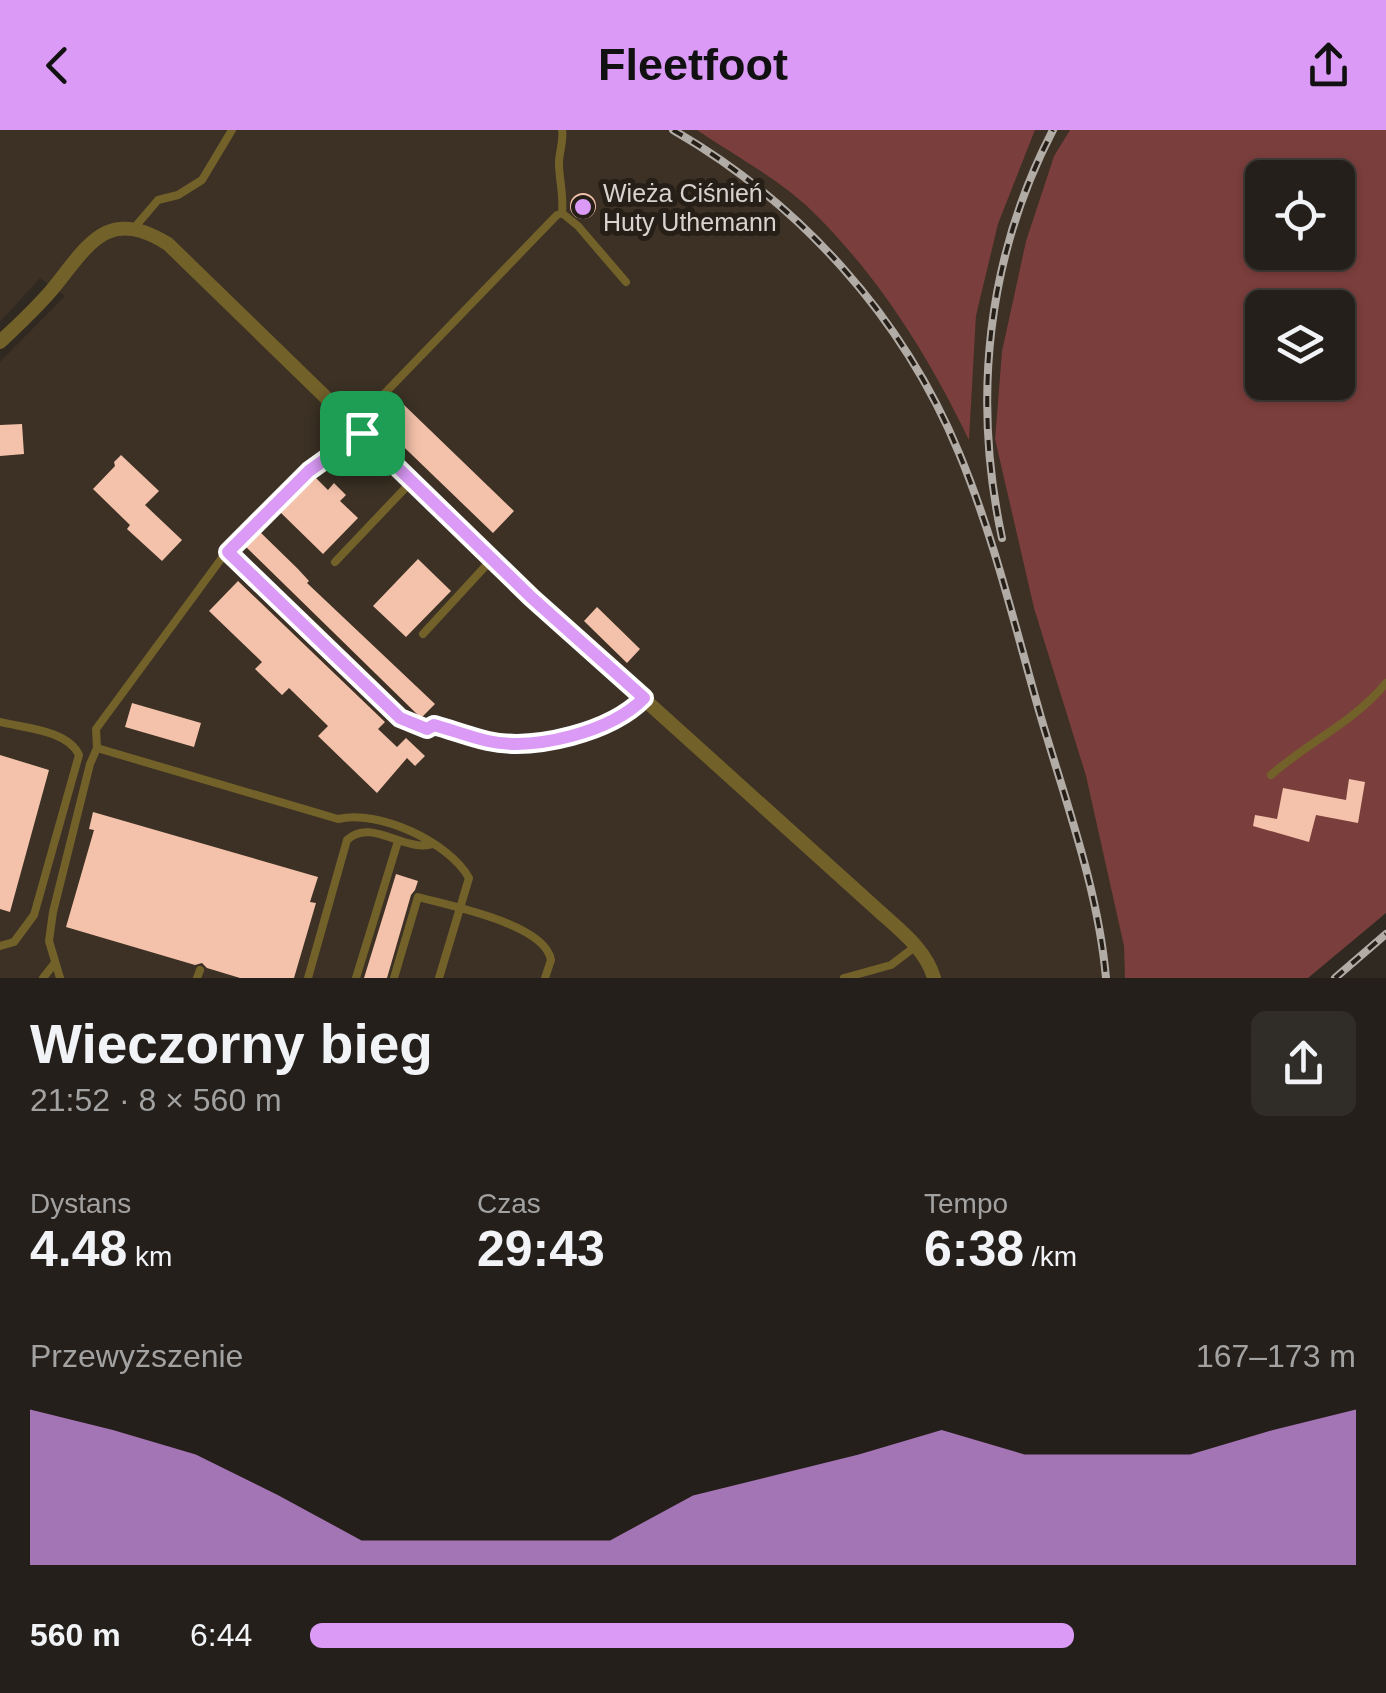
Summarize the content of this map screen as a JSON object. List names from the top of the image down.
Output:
{
  "places": ["Wieża Ciśnień Huty Uthemann"],
  "page": {
    "header": "Fleetfoot",
    "heading": ["Wieczorny bieg", "21:52 · 8 × 560 m"],
    "stats": [
      ["Dystans", "4.48 km"],
      ["Czas", "29:43"],
      ["Tempo", "6:38 /km"]
    ],
    "chart": ["Przewyższenie", "167–173 m"],
    "list": [
      {
        "name": "560 m",
        "note": "6:44"
      }
    ]
  }
}
